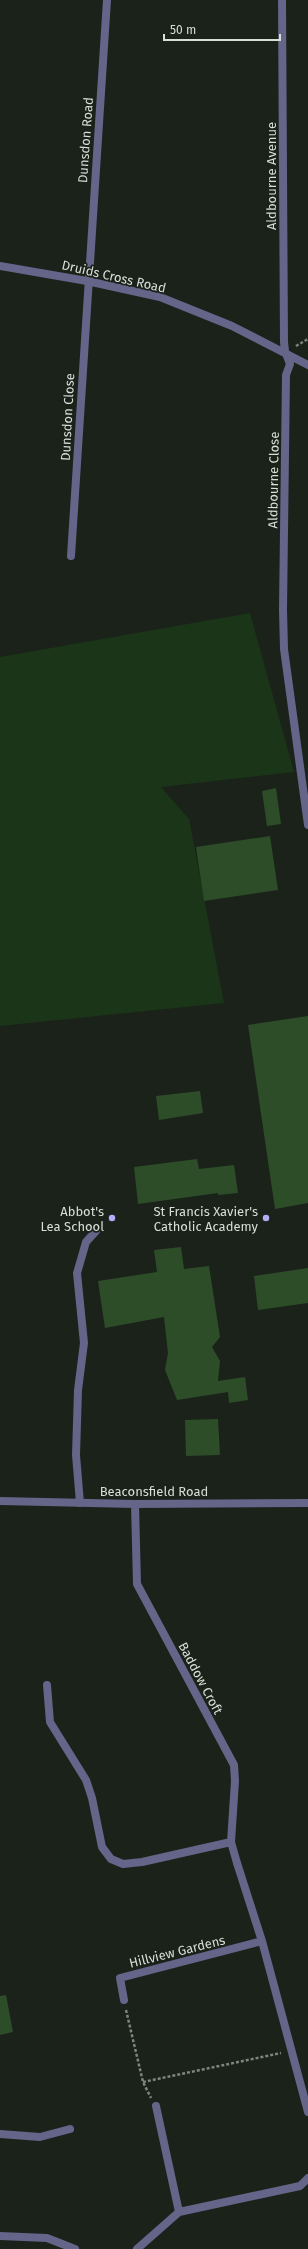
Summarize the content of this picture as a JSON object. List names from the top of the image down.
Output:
{
  "streets": {
    "street": [
      "Dunsdon Road",
      "Aldbourne Avenue",
      "Druids Cross Road",
      "Dunsdon Close",
      "Aldbourne Close",
      "Beaconsfield Road",
      "Baddow Croft",
      "Hillview Gardens"
    ]
  },
  "crossings": [
    ["Dunsdon Road", "Druids Cross Road"],
    ["Dunsdon Road", "Dunsdon Close"],
    ["Aldbourne Avenue", "Druids Cross Road"],
    ["Aldbourne Avenue", "Aldbourne Close"],
    ["Druids Cross Road", "Dunsdon Close"],
    ["Druids Cross Road", "Aldbourne Close"],
    ["Beaconsfield Road", "Baddow Croft"],
    ["Baddow Croft", "Hillview Gardens"]
  ],
  "places": ["Abbot's Lea School", "St Francis Xavier's Catholic Academy"],
  "scale_bar": "50 m"
}
